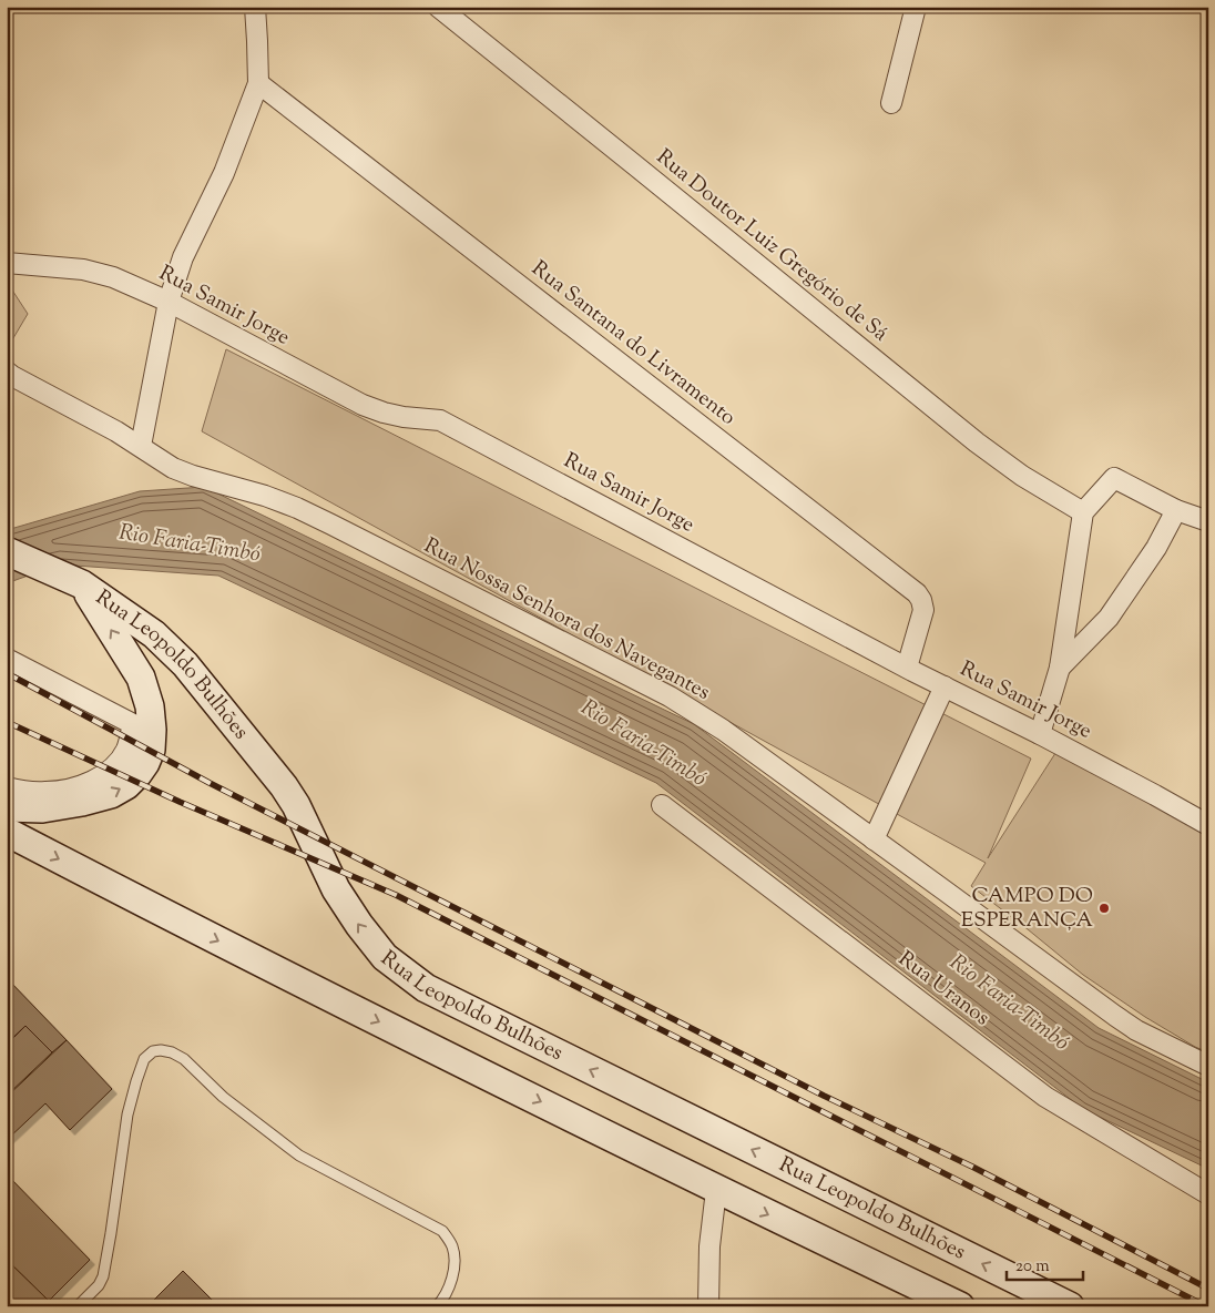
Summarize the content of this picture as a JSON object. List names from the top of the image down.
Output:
{
  "streets": {
    "main road": ["Rua Leopoldo Bulhões"],
    "street": [
      "Rua Doutor Luiz Gregório de Sá",
      "Rua Samir Jorge",
      "Rua Santana do Livramento",
      "Rua Nossa Senhora dos Navegantes",
      "Rua Uranos"
    ]
  },
  "crossings": [
    ["Rua Samir Jorge", "Rua Santana do Livramento"]
  ],
  "water": ["Rio Faria-Timbó"],
  "places": ["CAMPO DO ESPERANÇA"],
  "scale_bar": "20 m"
}
